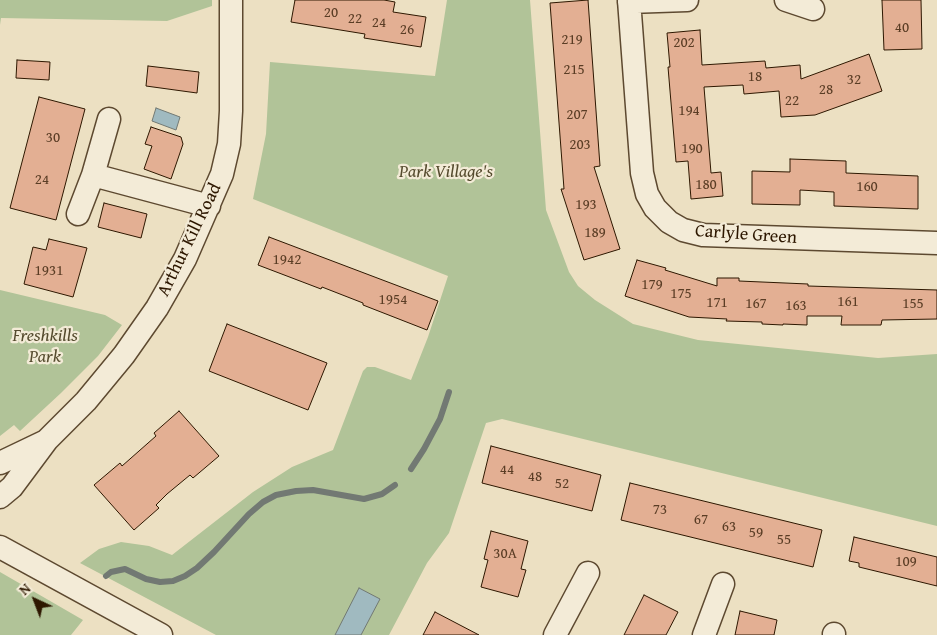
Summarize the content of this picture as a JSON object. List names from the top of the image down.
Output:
{
  "streets": {
    "street": ["Carlyle Green", "Arthur Kill Road"]
  },
  "parks": ["Park Village's", "Freshkills Park"],
  "house_numbers": [
    "20",
    "22",
    "24",
    "40",
    "26",
    "219",
    "202",
    "215",
    "18",
    "32",
    "28",
    "22",
    "194",
    "207",
    "30",
    "203",
    "190",
    "24",
    "180",
    "160",
    "193",
    "189",
    "1942",
    "1931",
    "179",
    "175",
    "1954",
    "161",
    "171",
    "167",
    "155",
    "163",
    "44",
    "48",
    "52",
    "73",
    "67",
    "63",
    "59",
    "55",
    "30A",
    "109"
  ],
  "north": "top left"
}
